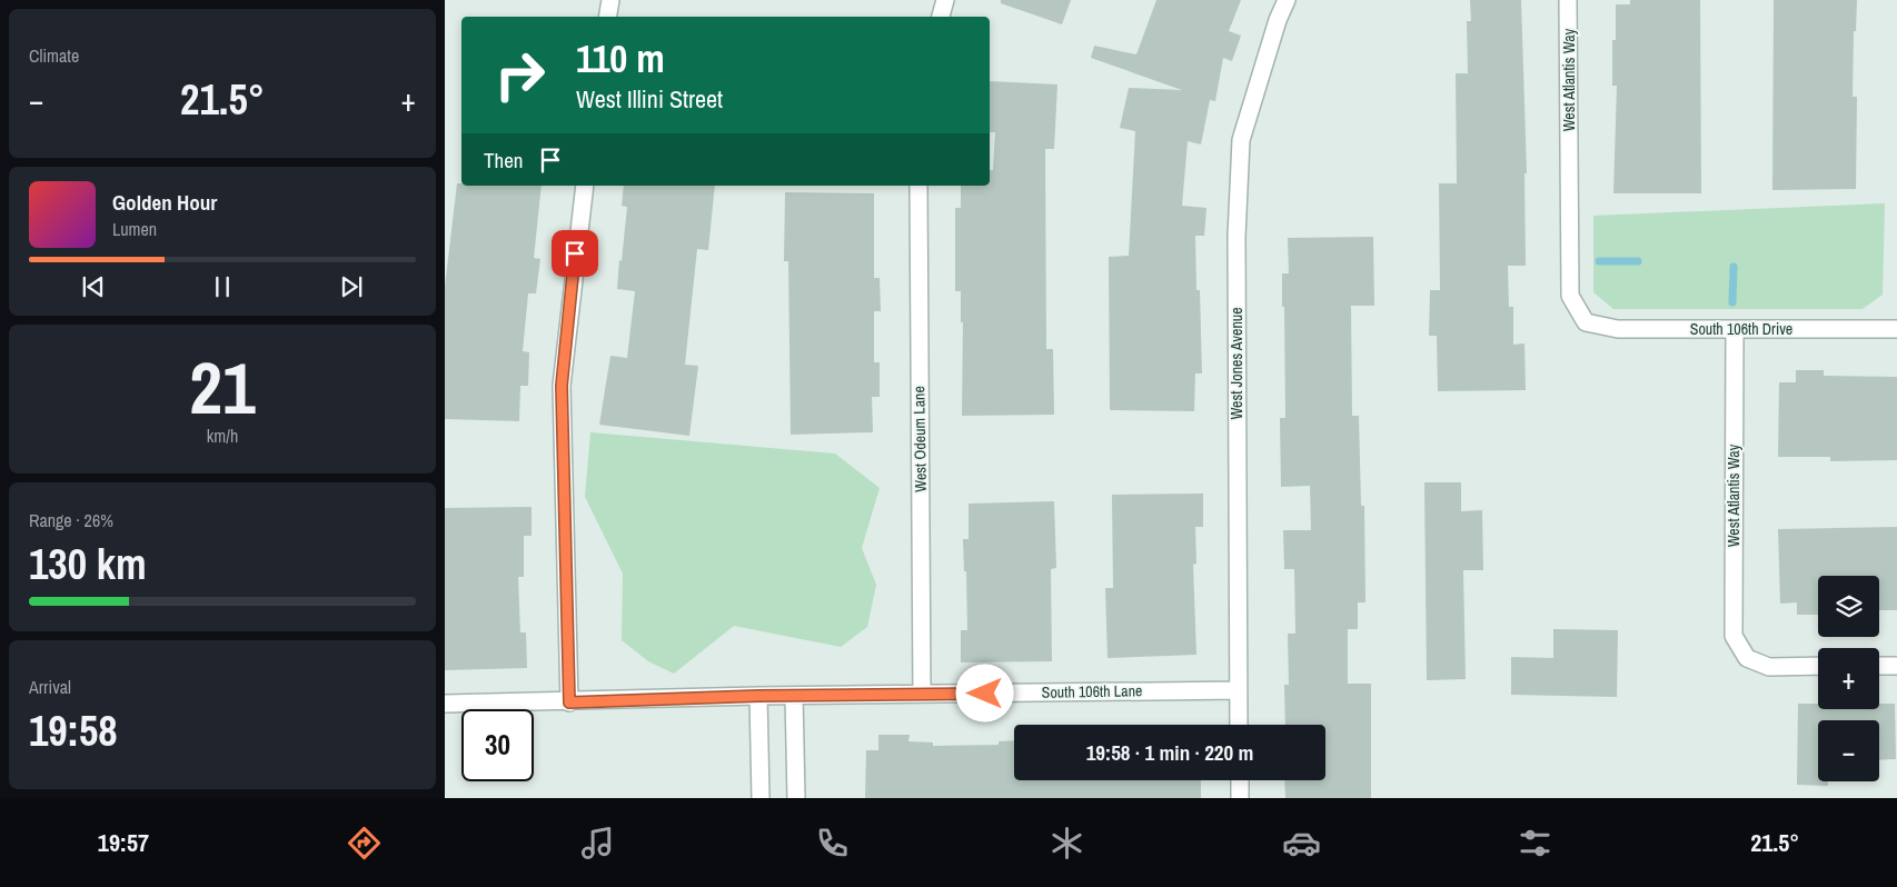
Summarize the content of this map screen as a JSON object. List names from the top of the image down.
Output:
{
  "streets": {
    "street": [
      "West Atlantis Way",
      "South 106th Drive",
      "West Jones Avenue",
      "West Odeum Lane",
      "South 106th Lane"
    ]
  },
  "crossings": [
    ["West Atlantis Way", "South 106th Drive"],
    ["West Jones Avenue", "South 106th Lane"],
    ["West Odeum Lane", "South 106th Lane"]
  ],
  "page": {
    "tile": [
      "Climate",
      ["21", "km/h"],
      ["Range · 26%", "130 km"],
      ["Arrival", "19:58"]
    ],
    "turn": ["110 m", "West Illini Street"],
    "heat": ["−", "21.5°", "+"],
    "then": "Then",
    "song": ["Golden Hour", "Lumen"],
    "map_buttons": ["+", "−"],
    "limit": "30",
    "trip": "19:58 · 1 min · 220 m",
    "tabs": ["19:57", "21.5°"]
  }
}
